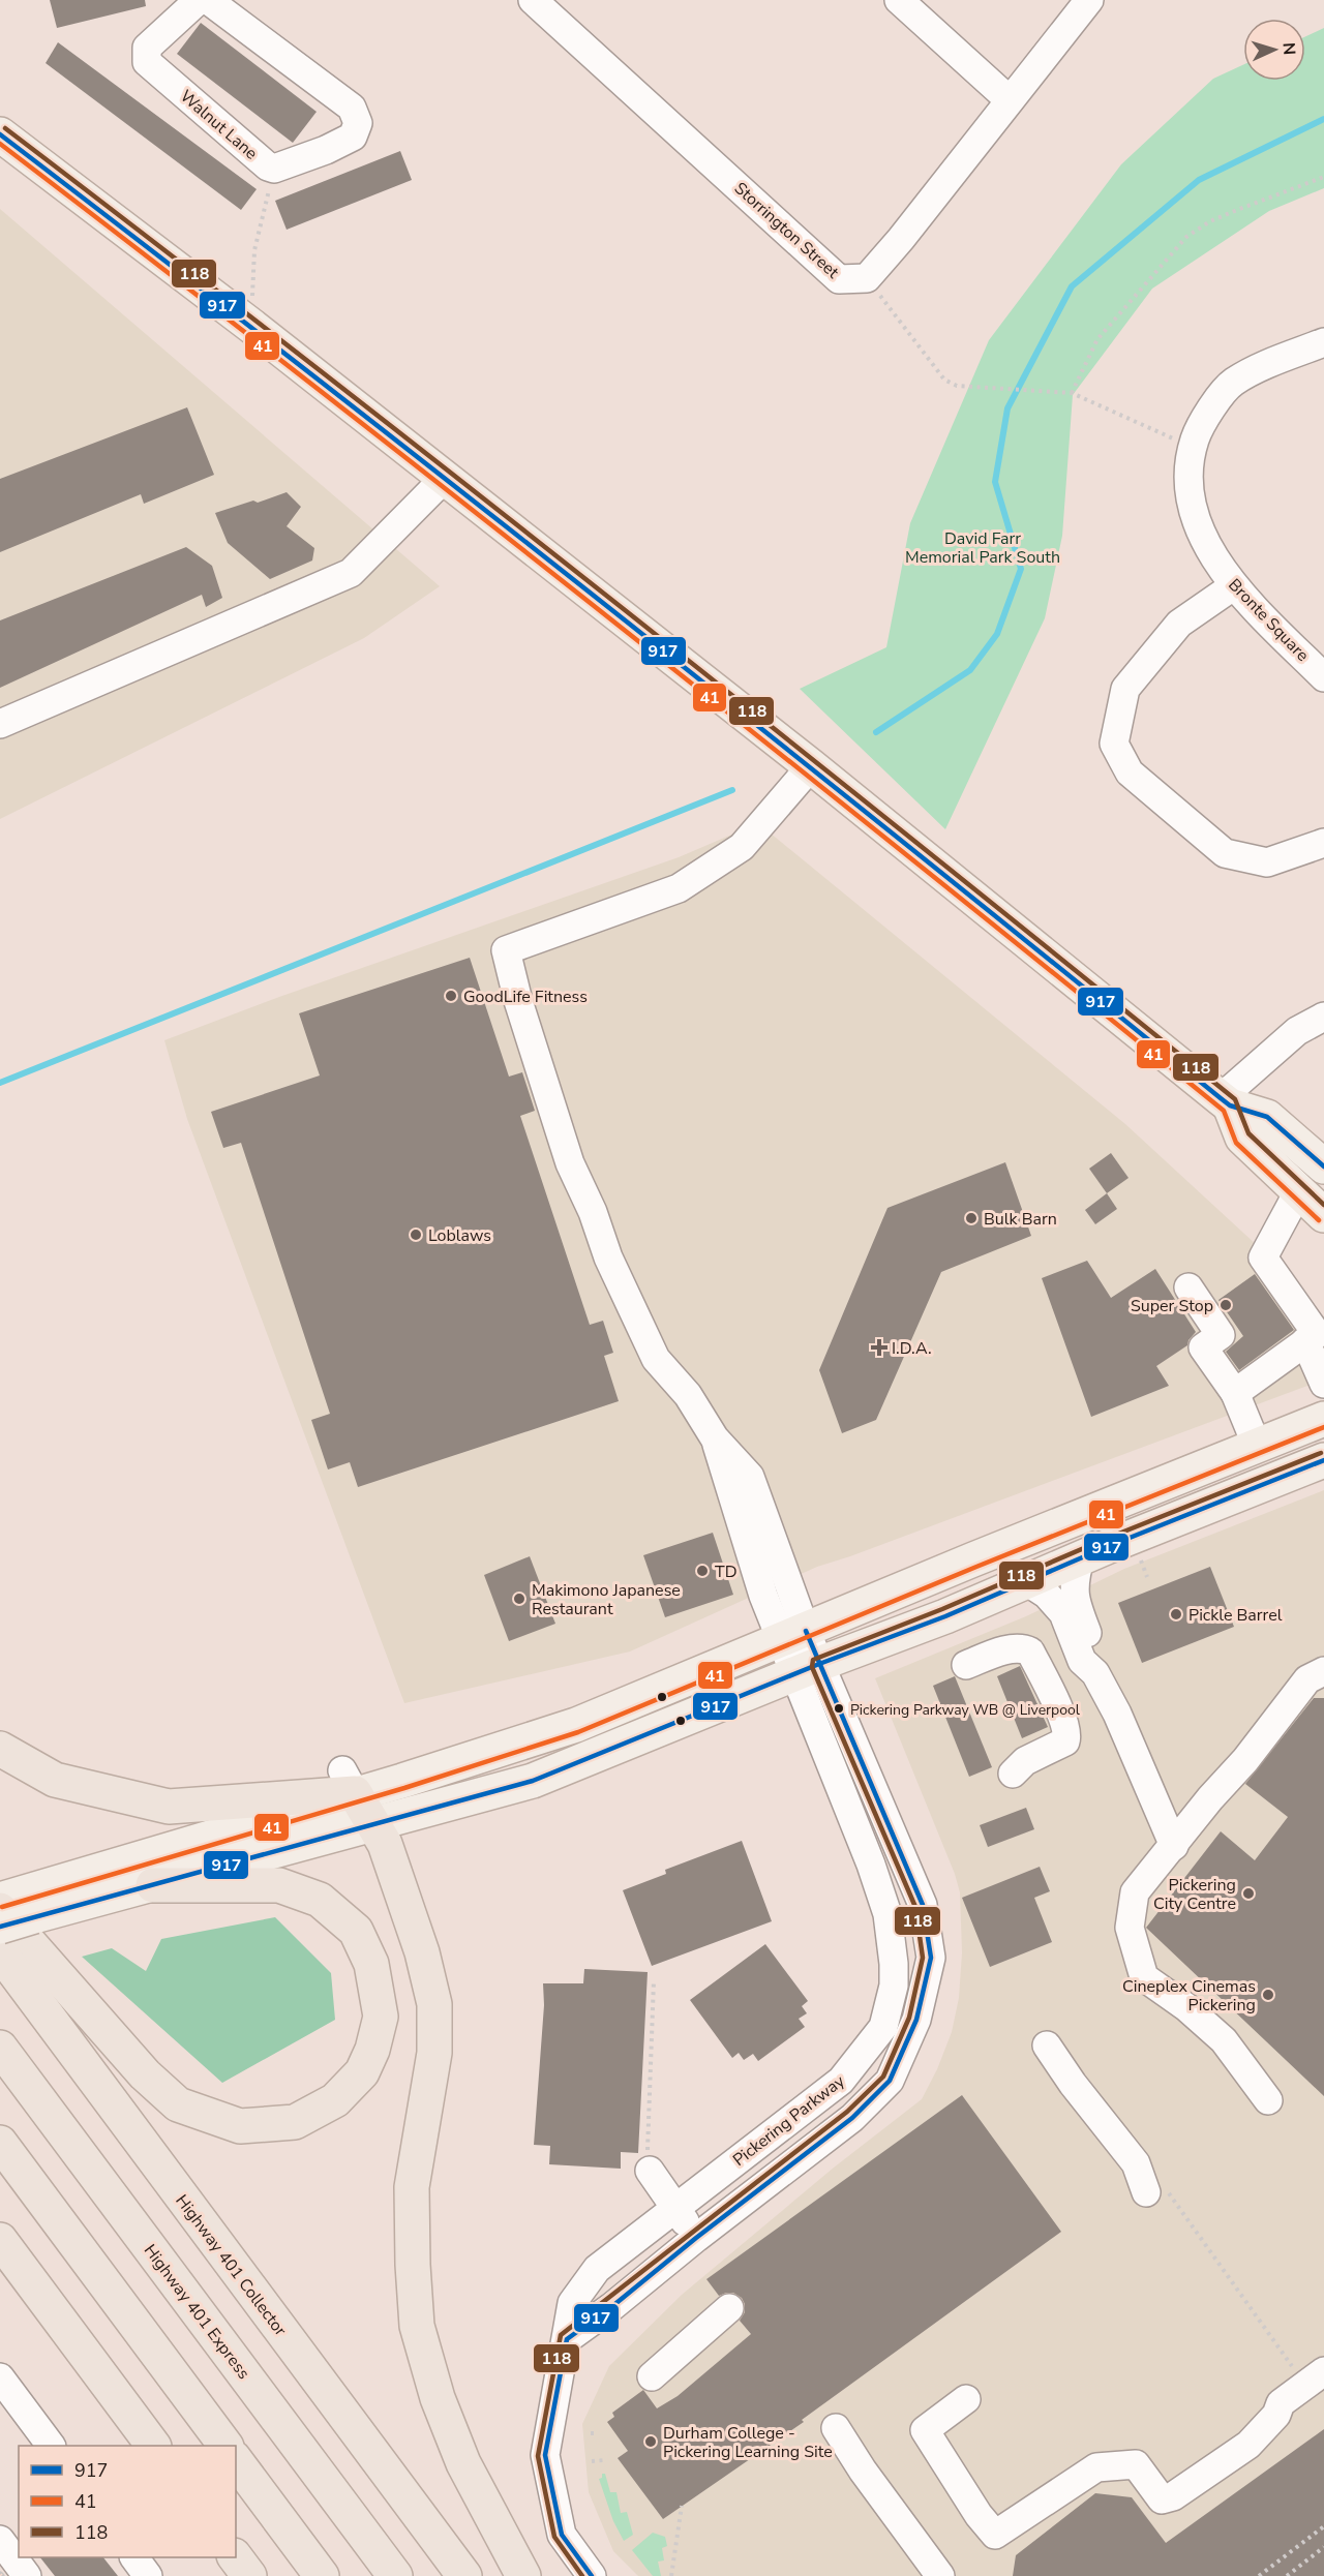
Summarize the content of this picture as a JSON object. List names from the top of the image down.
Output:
{
  "streets": {
    "highway": ["Highway 401 Collector", "Highway 401 Express"],
    "street": [
      "Walnut Lane",
      "Storrington Street",
      "Bronte Square",
      "Pickering Parkway"
    ]
  },
  "parks": ["David Farr Memorial Park South"],
  "places": {
    "other": [
      "GoodLife Fitness",
      "Bulk Barn",
      "Loblaws",
      "Super Stop",
      "TD",
      "Makimono Japanese Restaurant",
      "Pickle Barrel",
      "Pickering Parkway WB @ Liverpool",
      "Pickering City Centre",
      "Cineplex Cinemas Pickering",
      "Durham College - Pickering Learning Site"
    ],
    "health": ["I.D.A."]
  },
  "lines": ["transit line 118", "transit line 917", "transit line 41"],
  "legend": ["917", "41", "118"],
  "north": "right"
}
